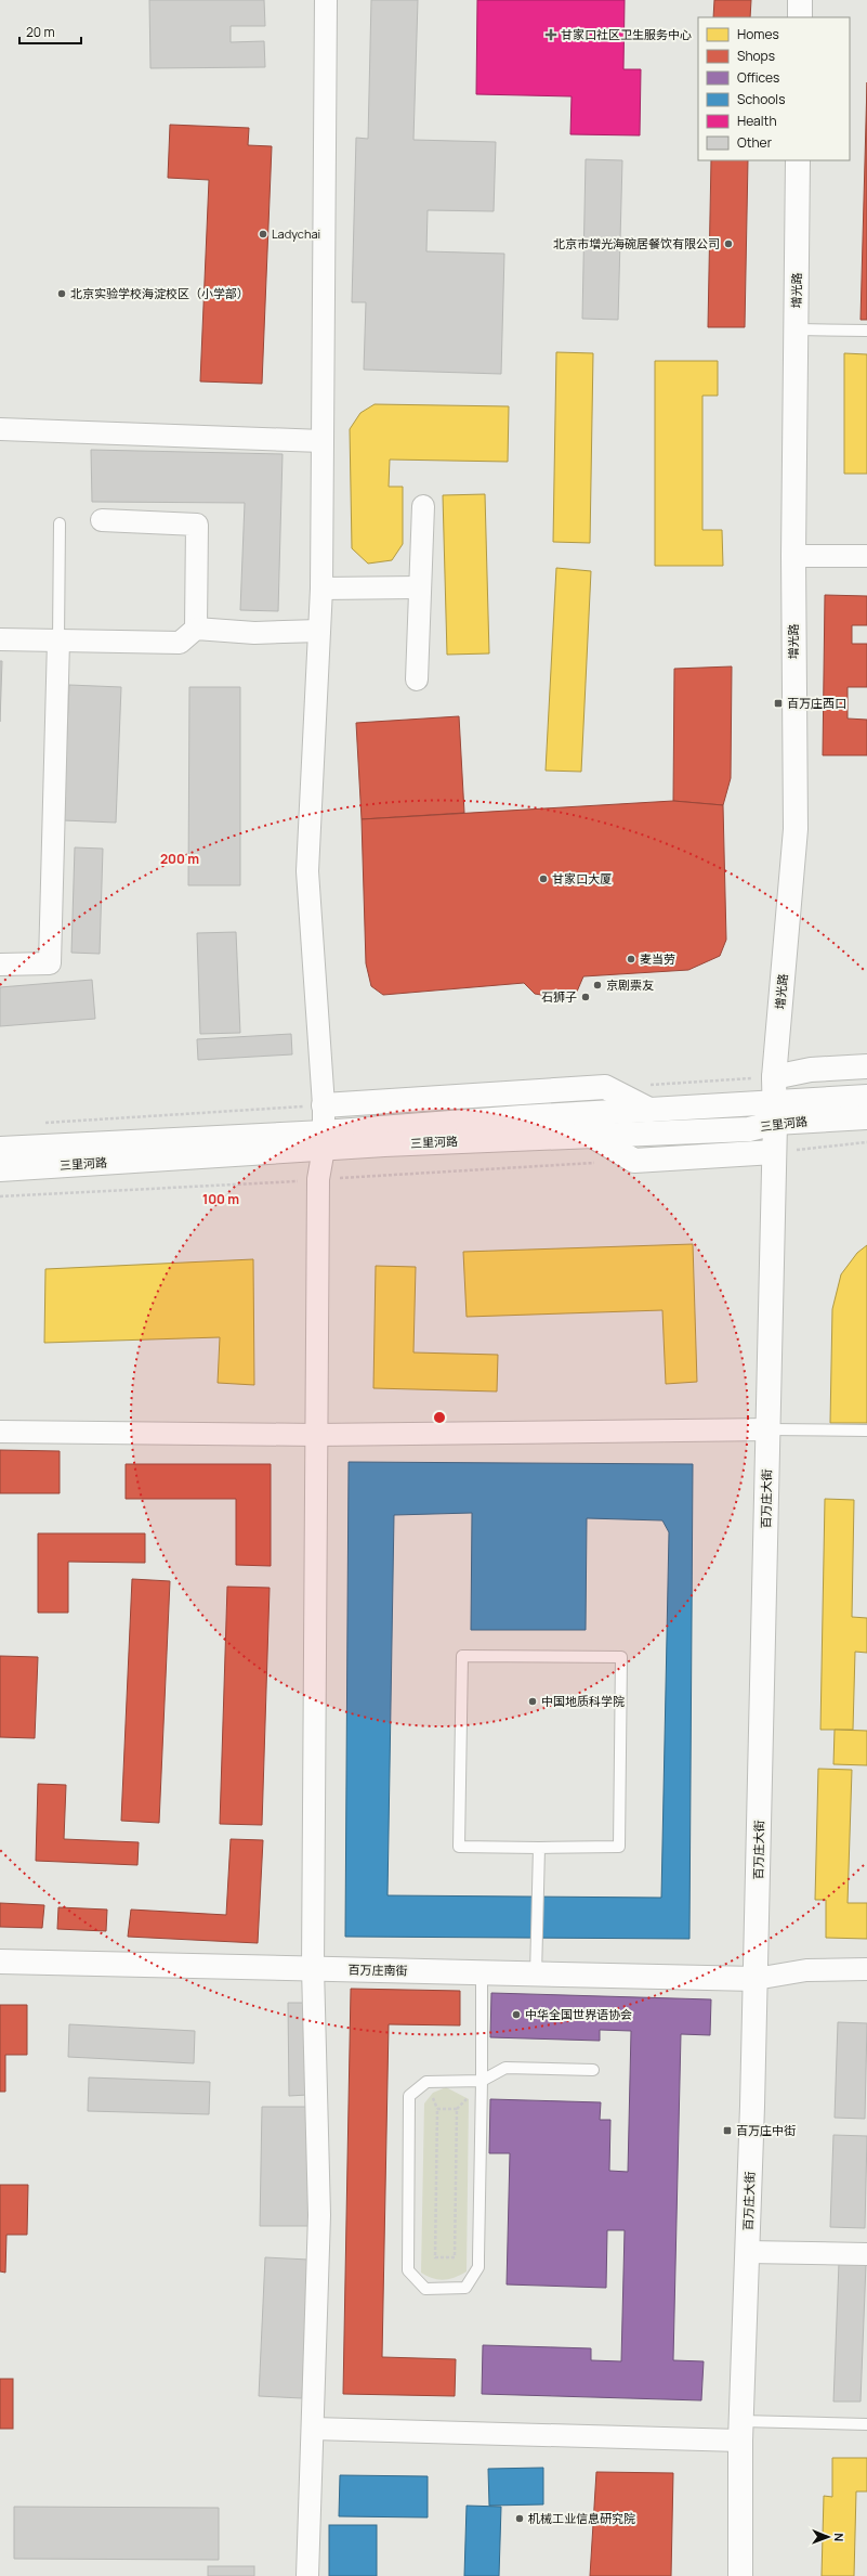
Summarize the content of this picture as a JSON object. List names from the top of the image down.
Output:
{
  "streets": {
    "main road": [
      "增光路",
      "三里河路",
      "百万庄大街",
      "百万庄南街"
    ]
  },
  "crossings": [
    ["增光路", "三里河路"],
    ["增光路", "百万庄大街"],
    ["三里河路", "百万庄大街"],
    ["百万庄大街", "百万庄南街"]
  ],
  "places": {
    "health": ["甘家口社区卫生服务中心"],
    "other": [
      "Ladychai",
      "北京市增光海碗居餐饮有限公司",
      "北京实验学校海淀校区（小学部）",
      "甘家口大厦",
      "麦当劳",
      "京剧票友",
      "石狮子",
      "中国地质科学院",
      "中华全国世界语协会",
      "机械工业信息研究院"
    ],
    "transit": ["百万庄西口", "百万庄中街"]
  },
  "legend": [
    "Homes",
    "Shops",
    "Offices",
    "Schools",
    "Health",
    "Other"
  ],
  "scale_bar": "20 m",
  "north": "right",
  "rings": ["200 m", "100 m"]
}
